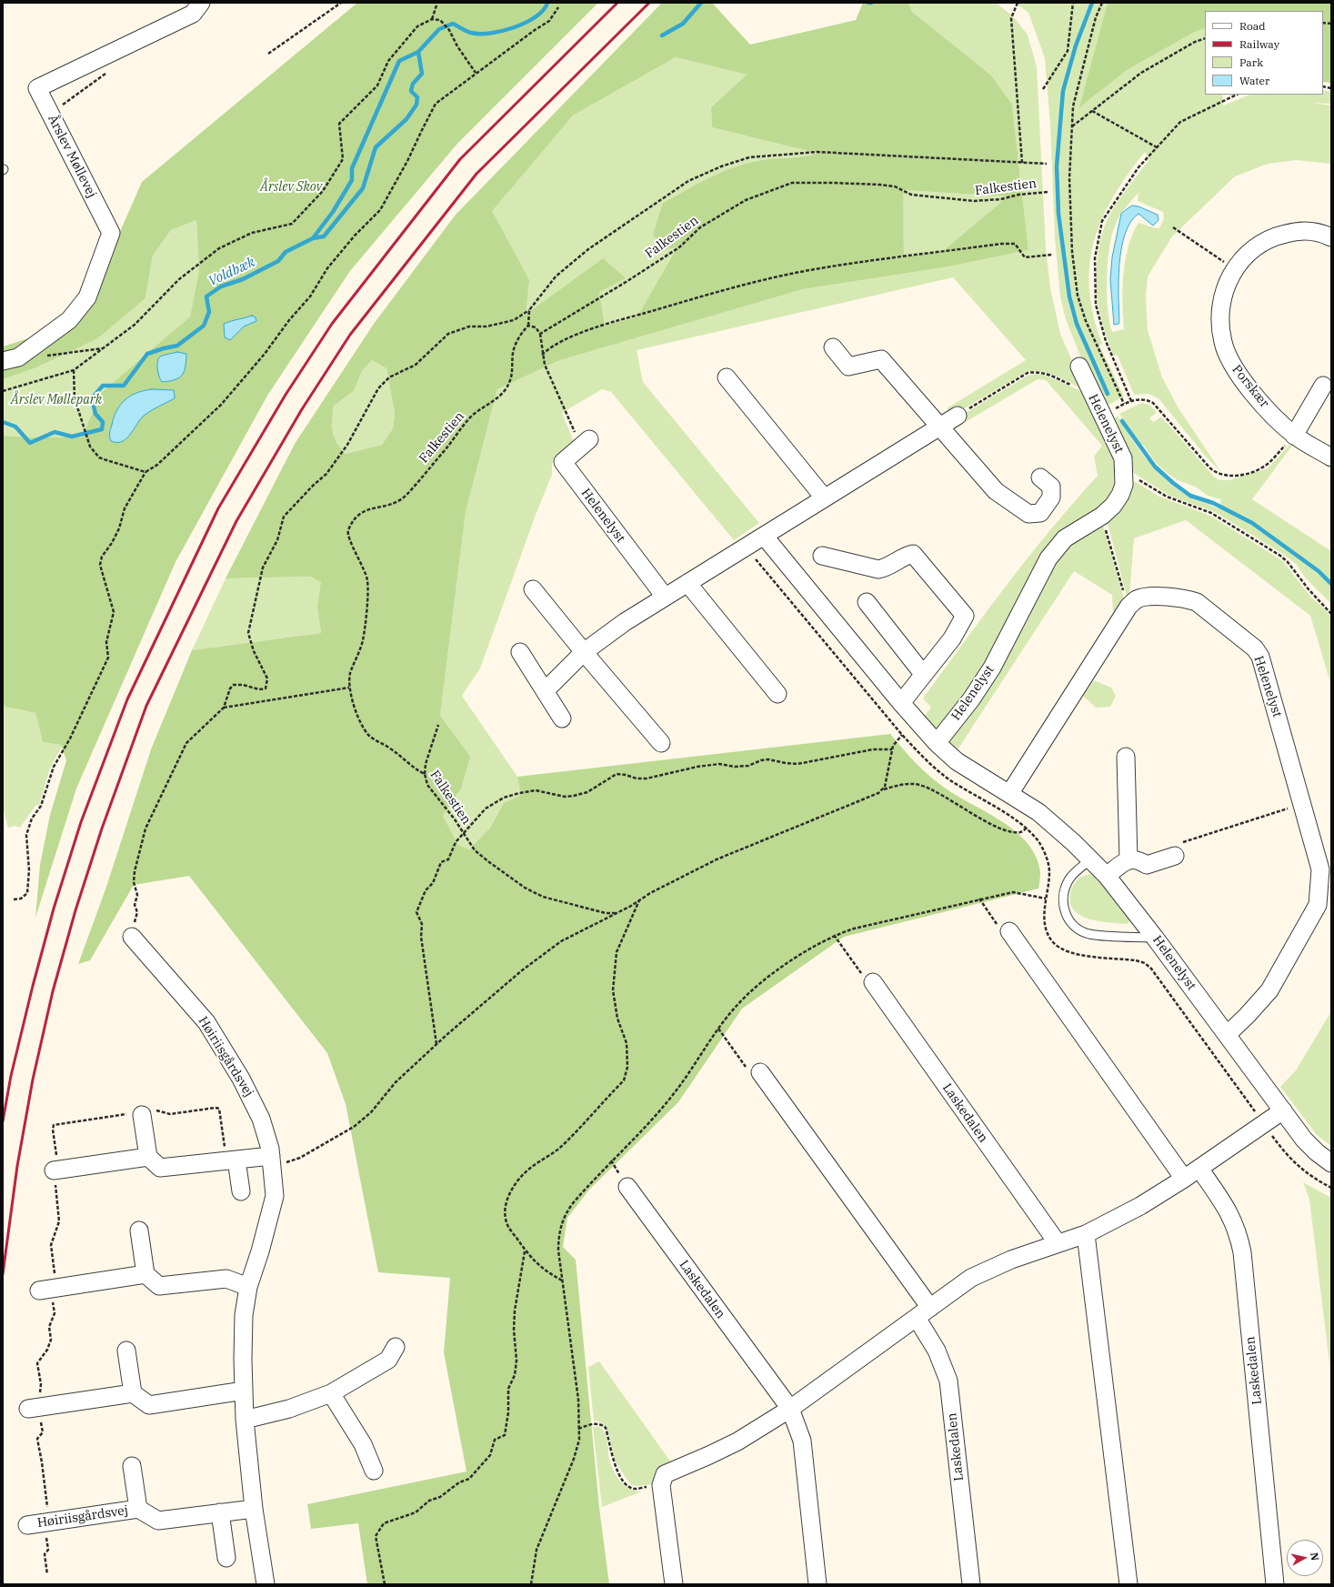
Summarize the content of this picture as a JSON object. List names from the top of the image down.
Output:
{
  "streets": {
    "street": [
      "Årslev Møllevej",
      "Porskær",
      "Helenelyst",
      "Høiriisgårdsvej",
      "Laskedalen"
    ],
    "path": ["Falkestien"]
  },
  "water": ["Voldbæk"],
  "parks": ["Årslev Skov", "Årslev Møllepark"],
  "legend": [
    "Road",
    "Railway",
    "Park",
    "Water"
  ],
  "north": "right"
}
